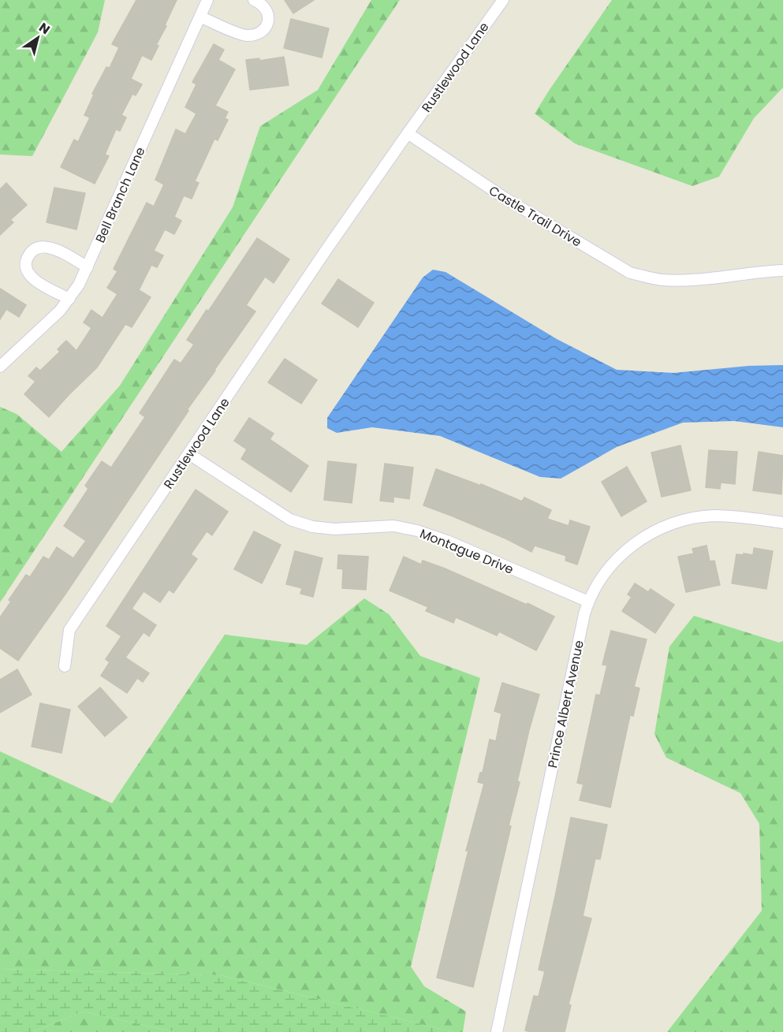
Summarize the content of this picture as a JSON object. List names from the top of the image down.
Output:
{
  "streets": {
    "street": [
      "Rustlewood Lane",
      "Bell Branch Lane",
      "Castle Trail Drive",
      "Montague Drive",
      "Prince Albert Avenue"
    ]
  },
  "crossings": [
    ["Rustlewood Lane", "Castle Trail Drive"],
    ["Rustlewood Lane", "Montague Drive"],
    ["Montague Drive", "Prince Albert Avenue"]
  ],
  "north": "top right"
}
